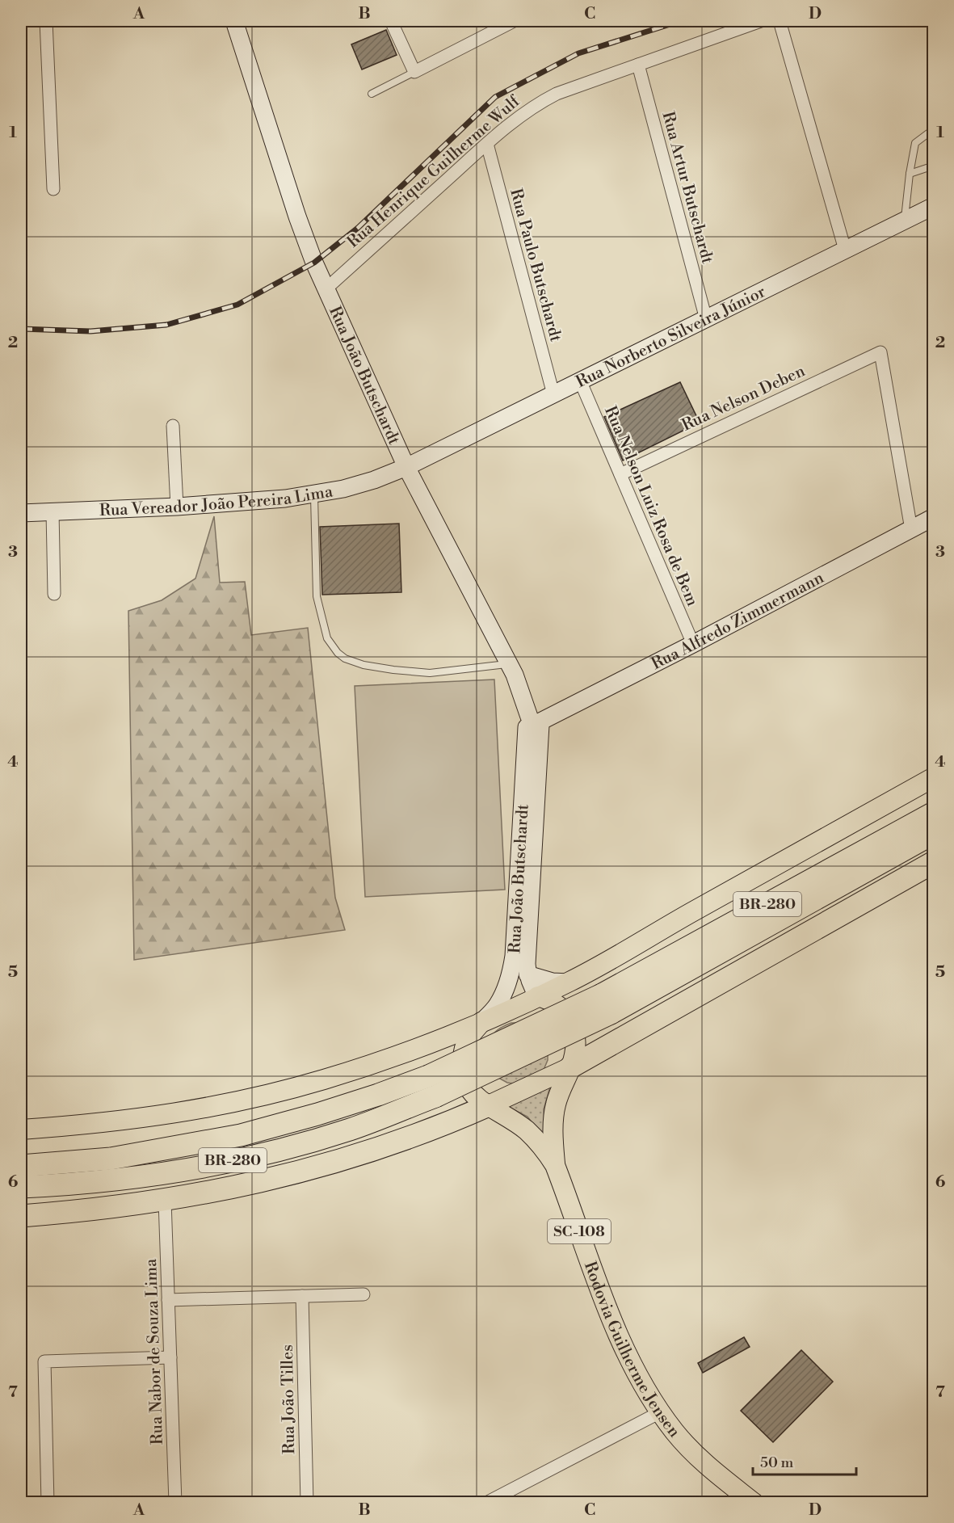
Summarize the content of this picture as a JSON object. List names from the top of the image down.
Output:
{
  "streets": {
    "highway": ["BR-280"],
    "main road": [
      "Rua Norberto Silveira Júnior",
      "Rua João Butschardt",
      "Rua Vereador João Pereira Lima",
      "Rua Alfredo Zimmermann",
      "SC-108",
      "Rodovia Guilherme Jensen"
    ],
    "street": [
      "Rua Henrique Guilherme Wulf",
      "Rua Artur Butschardt",
      "Rua Paulo Butschardt",
      "Rua Nelson Deben",
      "Rua Nelson Luiz Rosa de Bem",
      "Rua Nabor de Souza Lima",
      "Rua João Tilles"
    ]
  },
  "crossings": [
    ["Rua Henrique Guilherme Wulf", "Rua Artur Butschardt"],
    ["Rua Henrique Guilherme Wulf", "Rua Paulo Butschardt"],
    ["Rua Henrique Guilherme Wulf", "Rua João Butschardt"],
    ["Rua Artur Butschardt", "Rua Norberto Silveira Júnior"],
    ["Rua Paulo Butschardt", "Rua Norberto Silveira Júnior"],
    ["Rua Norberto Silveira Júnior", "Rua João Butschardt"],
    ["Rua Norberto Silveira Júnior", "Rua Vereador João Pereira Lima"],
    ["Rua Norberto Silveira Júnior", "Rua Nelson Luiz Rosa de Bem"],
    ["Rua João Butschardt", "Rua Vereador João Pereira Lima"],
    ["Rua João Butschardt", "Rua Alfredo Zimmermann"],
    ["Rua João Butschardt", "Rodovia Guilherme Jensen"],
    ["Rua Nelson Deben", "Rua Nelson Luiz Rosa de Bem"],
    ["Rua Nelson Deben", "Rua Alfredo Zimmermann"],
    ["Rua Nelson Luiz Rosa de Bem", "Rua Alfredo Zimmermann"]
  ],
  "scale_bar": "50 m",
  "grid": {
    "columns": [
      "A",
      "B",
      "C",
      "D"
    ],
    "rows": [
      "1",
      "2",
      "3",
      "4",
      "5",
      "6",
      "7"
    ]
  }
}
